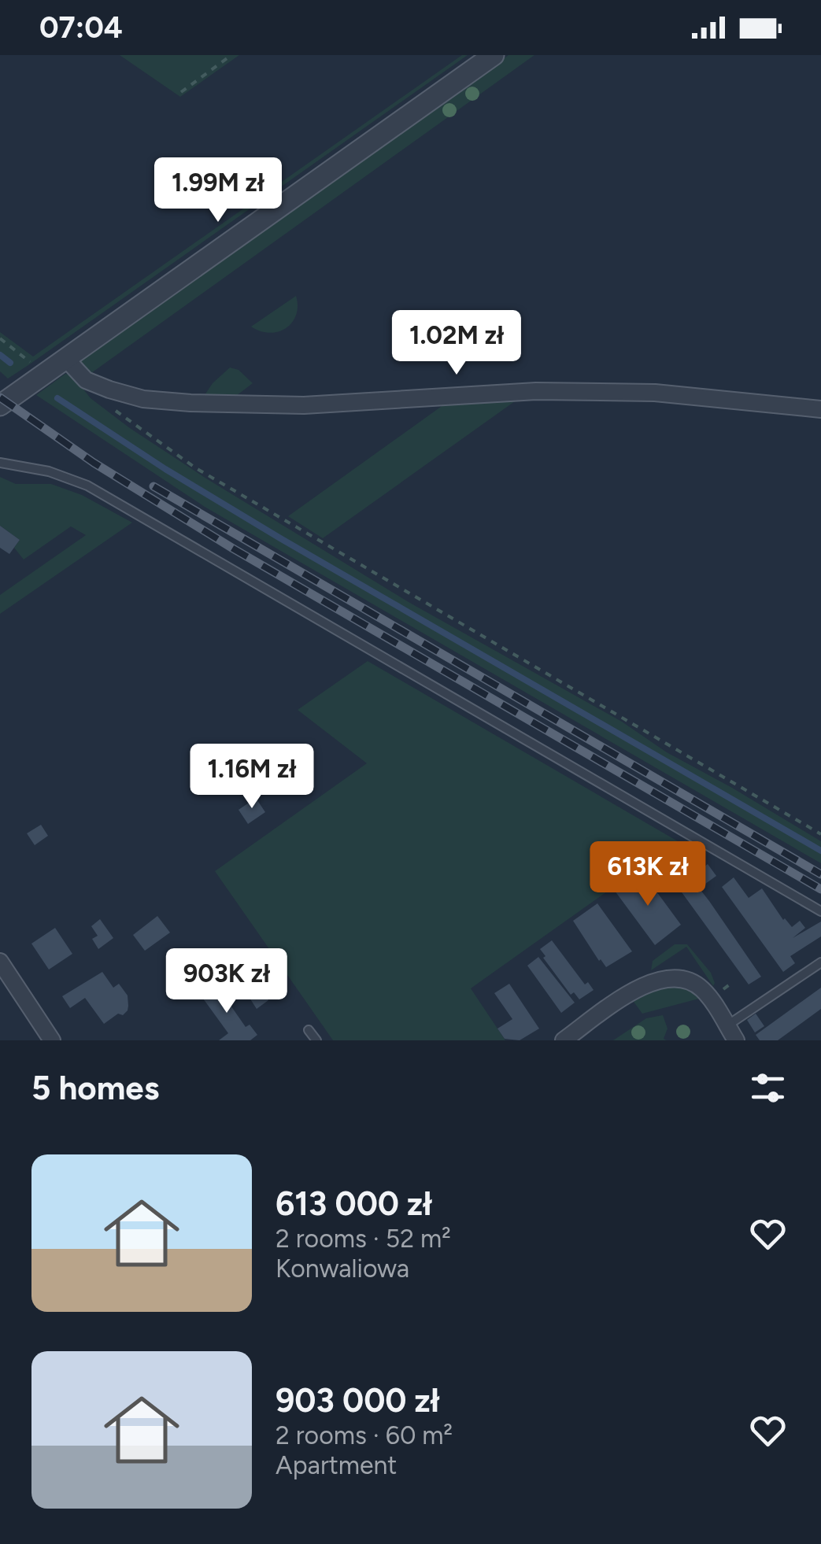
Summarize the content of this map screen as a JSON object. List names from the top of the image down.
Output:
{
  "page": {
    "status": "07:04",
    "price": [
      "1.99M zł",
      "1.02M zł",
      "1.16M zł",
      "613K zł",
      "903K zł"
    ],
    "heading": "5 homes",
    "list": [
      {
        "name": "613 000 zł",
        "note": "2 rooms · 52 m² · Konwaliowa"
      },
      {
        "name": "903 000 zł",
        "note": "2 rooms · 60 m² · Apartment"
      }
    ]
  }
}
